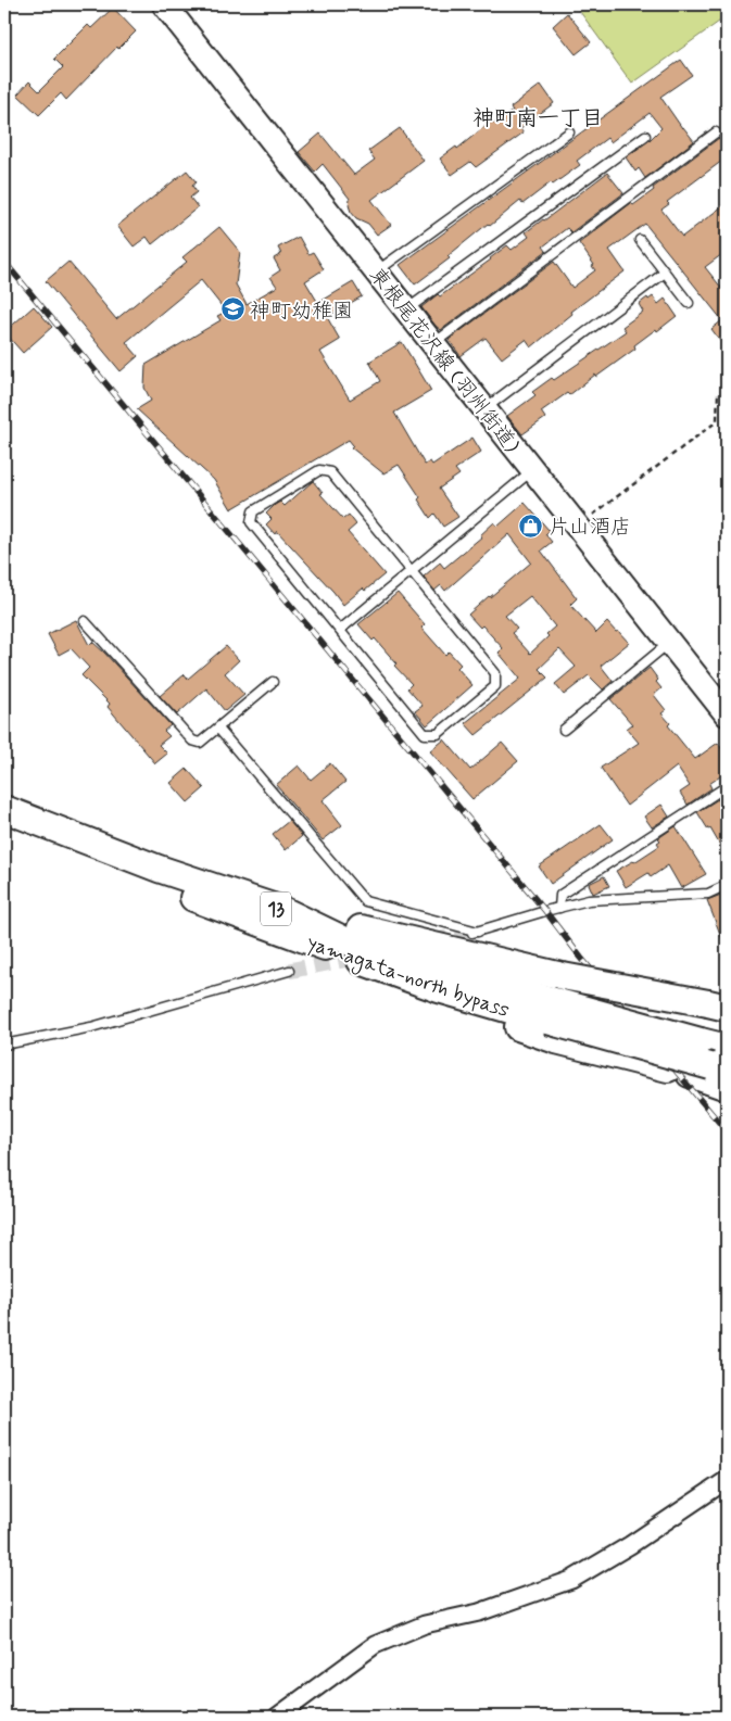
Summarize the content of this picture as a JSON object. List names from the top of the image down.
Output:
{
  "streets": {
    "highway": ["13", "yamagata-north bypass"],
    "main road": ["東根尾花沢線 (羽州街道)"]
  },
  "districts": ["神町南一丁目"],
  "places": {
    "school or university": ["神町幼稚園"],
    "shop": ["片山酒店"]
  }
}
